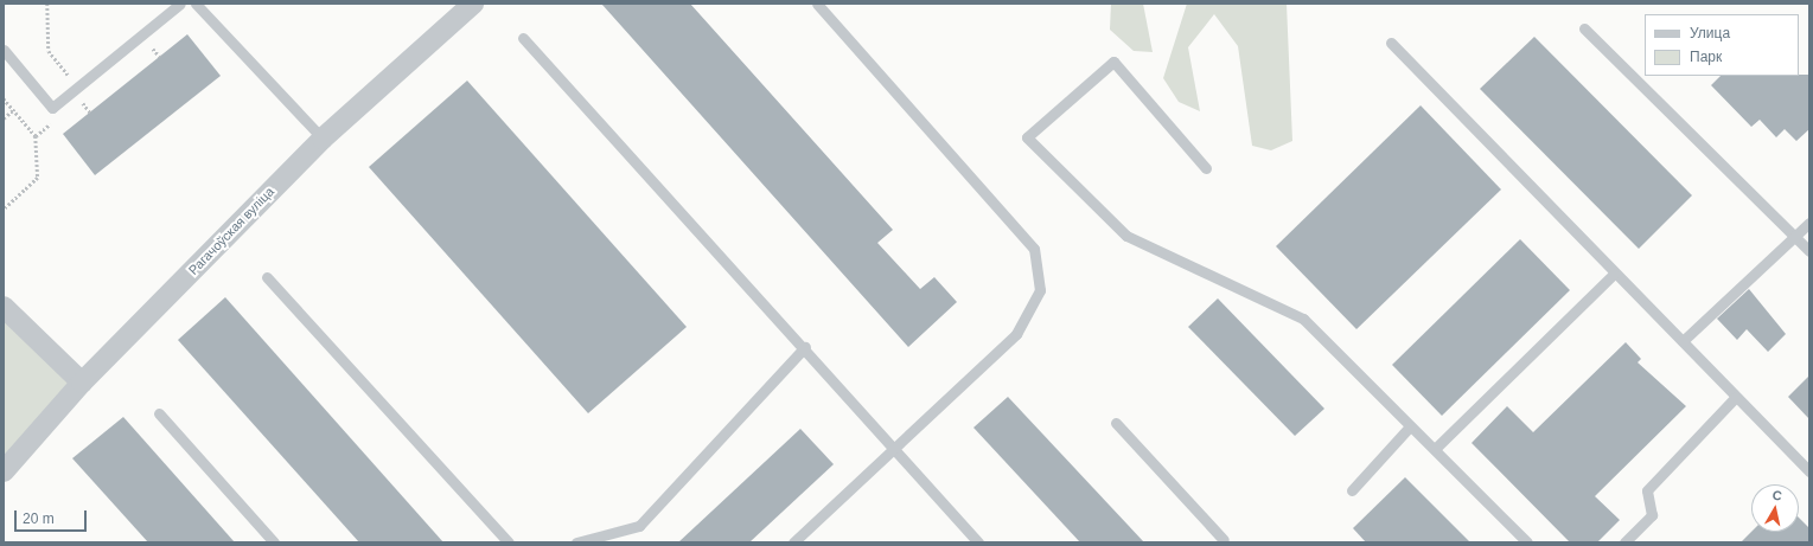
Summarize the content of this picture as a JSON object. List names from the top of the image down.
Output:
{
  "streets": {
    "street": ["Рагачоўская вуліца"]
  },
  "legend": ["Улица", "Парк"],
  "scale_bar": "20 m",
  "north": "top"
}
